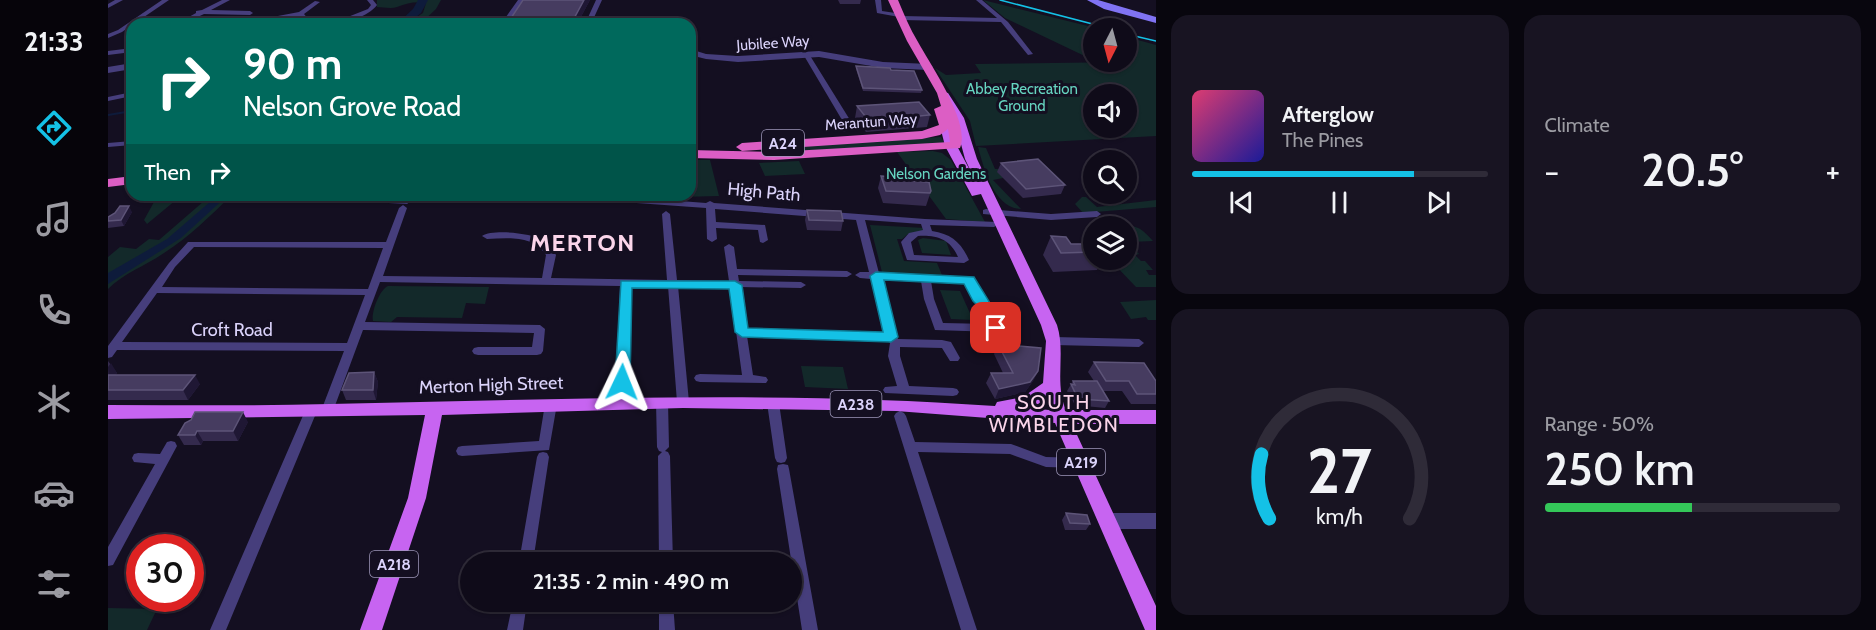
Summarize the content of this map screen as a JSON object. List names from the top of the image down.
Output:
{
  "streets": {
    "highway": ["Merantun Way", "A24"],
    "main road": [
      "Merton High Street",
      "A238",
      "A219",
      "A218"
    ],
    "street": ["Jubilee Way", "High Path", "Croft Road"]
  },
  "crossings": [
    ["Merantun Way", "A219"],
    ["High Path", "A219"],
    ["Merton High Street", "A238"],
    ["Merton High Street", "A219"],
    ["Merton High Street", "A218"],
    ["A238", "A219"]
  ],
  "districts": ["MERTON", "SOUTH WIMBLEDON"],
  "parks": ["Abbey Recreation Ground", "Nelson Gardens"],
  "north": "bottom",
  "page": {
    "tabs": "21:33",
    "tile": [
      "Climate",
      ["Range · 50%", "250 km"]
    ],
    "turn": ["90 m", "Nelson Grove Road"],
    "song": ["Afterglow", "The Pines"],
    "then": "Then",
    "heat": ["−", "20.5°", "+"],
    "limit": "30",
    "trip": "21:35 · 2 min · 490 m",
    "gauge": ["27", "km/h"]
  }
}
